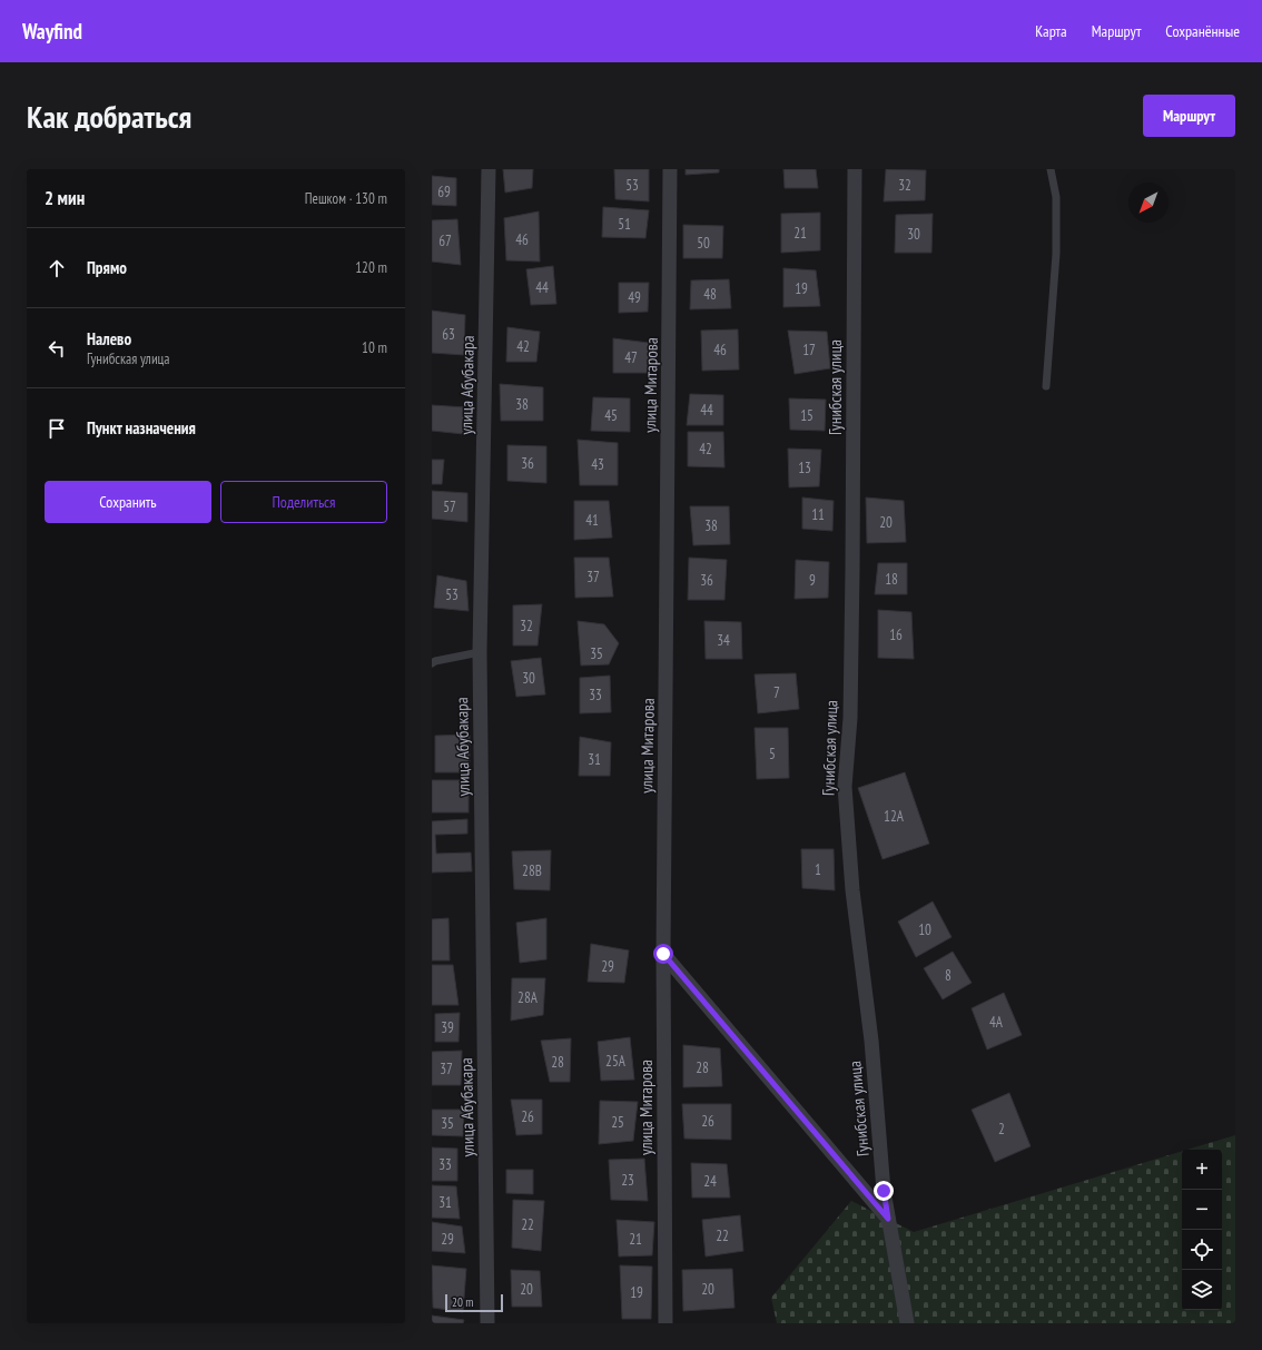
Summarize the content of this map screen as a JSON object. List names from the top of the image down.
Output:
{
  "streets": {
    "street": ["улица Абубакара", "улица Митарова", "Гунибская улица"]
  },
  "house_numbers": [
    "53",
    "32",
    "69",
    "51",
    "21",
    "30",
    "46",
    "67",
    "50",
    "44",
    "19",
    "48",
    "49",
    "63",
    "42",
    "46",
    "17",
    "47",
    "38",
    "44",
    "45",
    "15",
    "42",
    "36",
    "43",
    "13",
    "57",
    "11",
    "41",
    "20",
    "38",
    "37",
    "18",
    "36",
    "9",
    "53",
    "32",
    "16",
    "34",
    "35",
    "30",
    "7",
    "33",
    "5",
    "31",
    "12А",
    "1",
    "28В",
    "10",
    "29",
    "8",
    "28А",
    "4А",
    "39",
    "25А",
    "28",
    "28",
    "37",
    "26",
    "26",
    "25",
    "35",
    "2",
    "33",
    "23",
    "24",
    "31",
    "22",
    "22",
    "29",
    "21",
    "20",
    "20",
    "19"
  ],
  "scale_bar": "20 m",
  "north": "bottom left",
  "page": {
    "header": "Wayfind",
    "nav": ["Карта", "Маршрут", "Сохранённые"],
    "buttons": [
      "Маршрут",
      ["Сохранить", "Поделиться"]
    ],
    "title": "Как добраться",
    "heading": ["2 мин", "Пешком · 130 m"],
    "list": [
      ["Прямо", "120 m"],
      ["Налево", "Гунибская улица", "10 m"],
      "Пункт назначения"
    ],
    "map_buttons": ["+", "−"],
    "scale": "20 m"
  }
}
